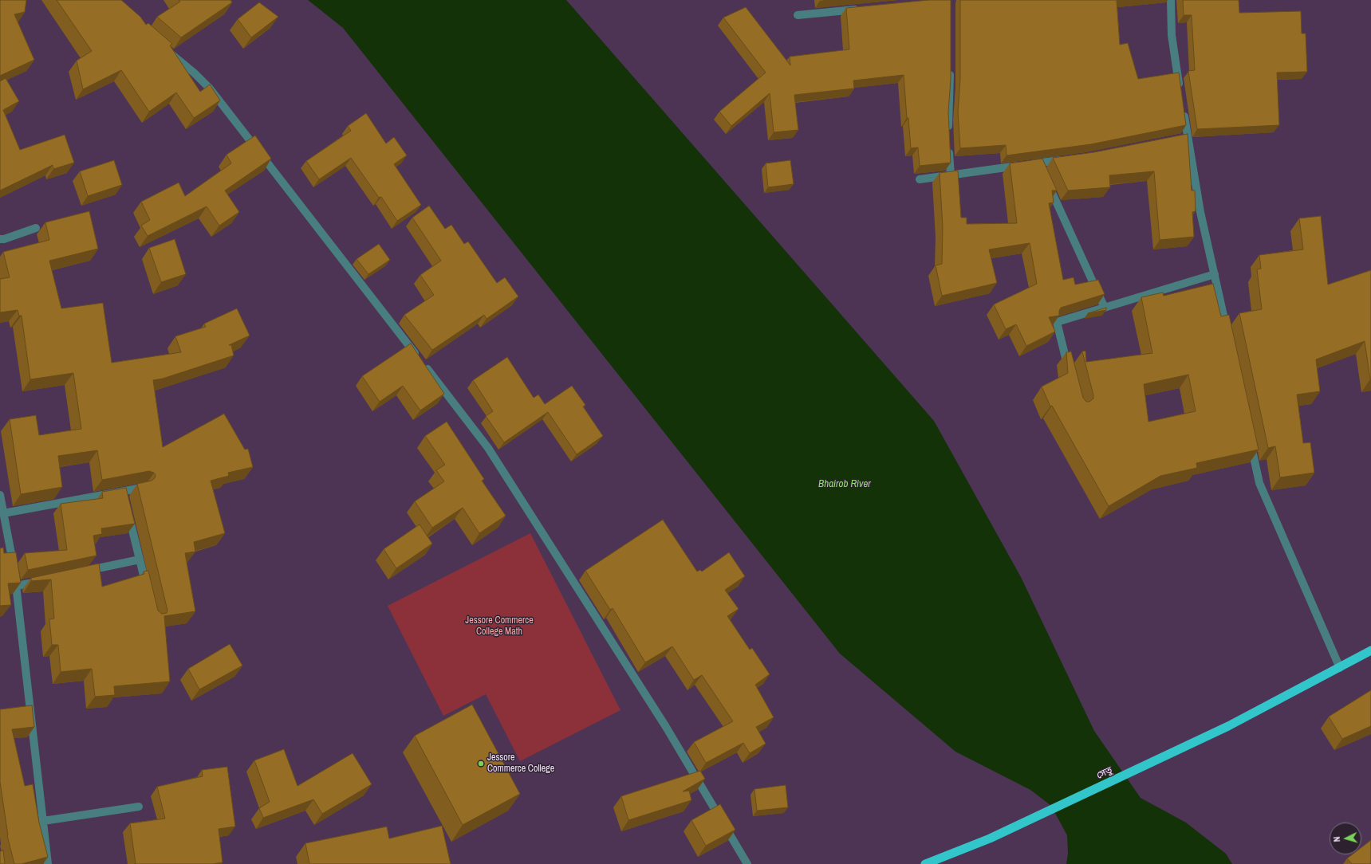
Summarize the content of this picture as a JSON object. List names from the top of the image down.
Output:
{
  "streets": {
    "highway": ["সেতু"]
  },
  "water": ["Bhairob River"],
  "parks": ["Jessore Commerce College Math"],
  "places": ["Jessore Commerce College"],
  "north": "left"
}
